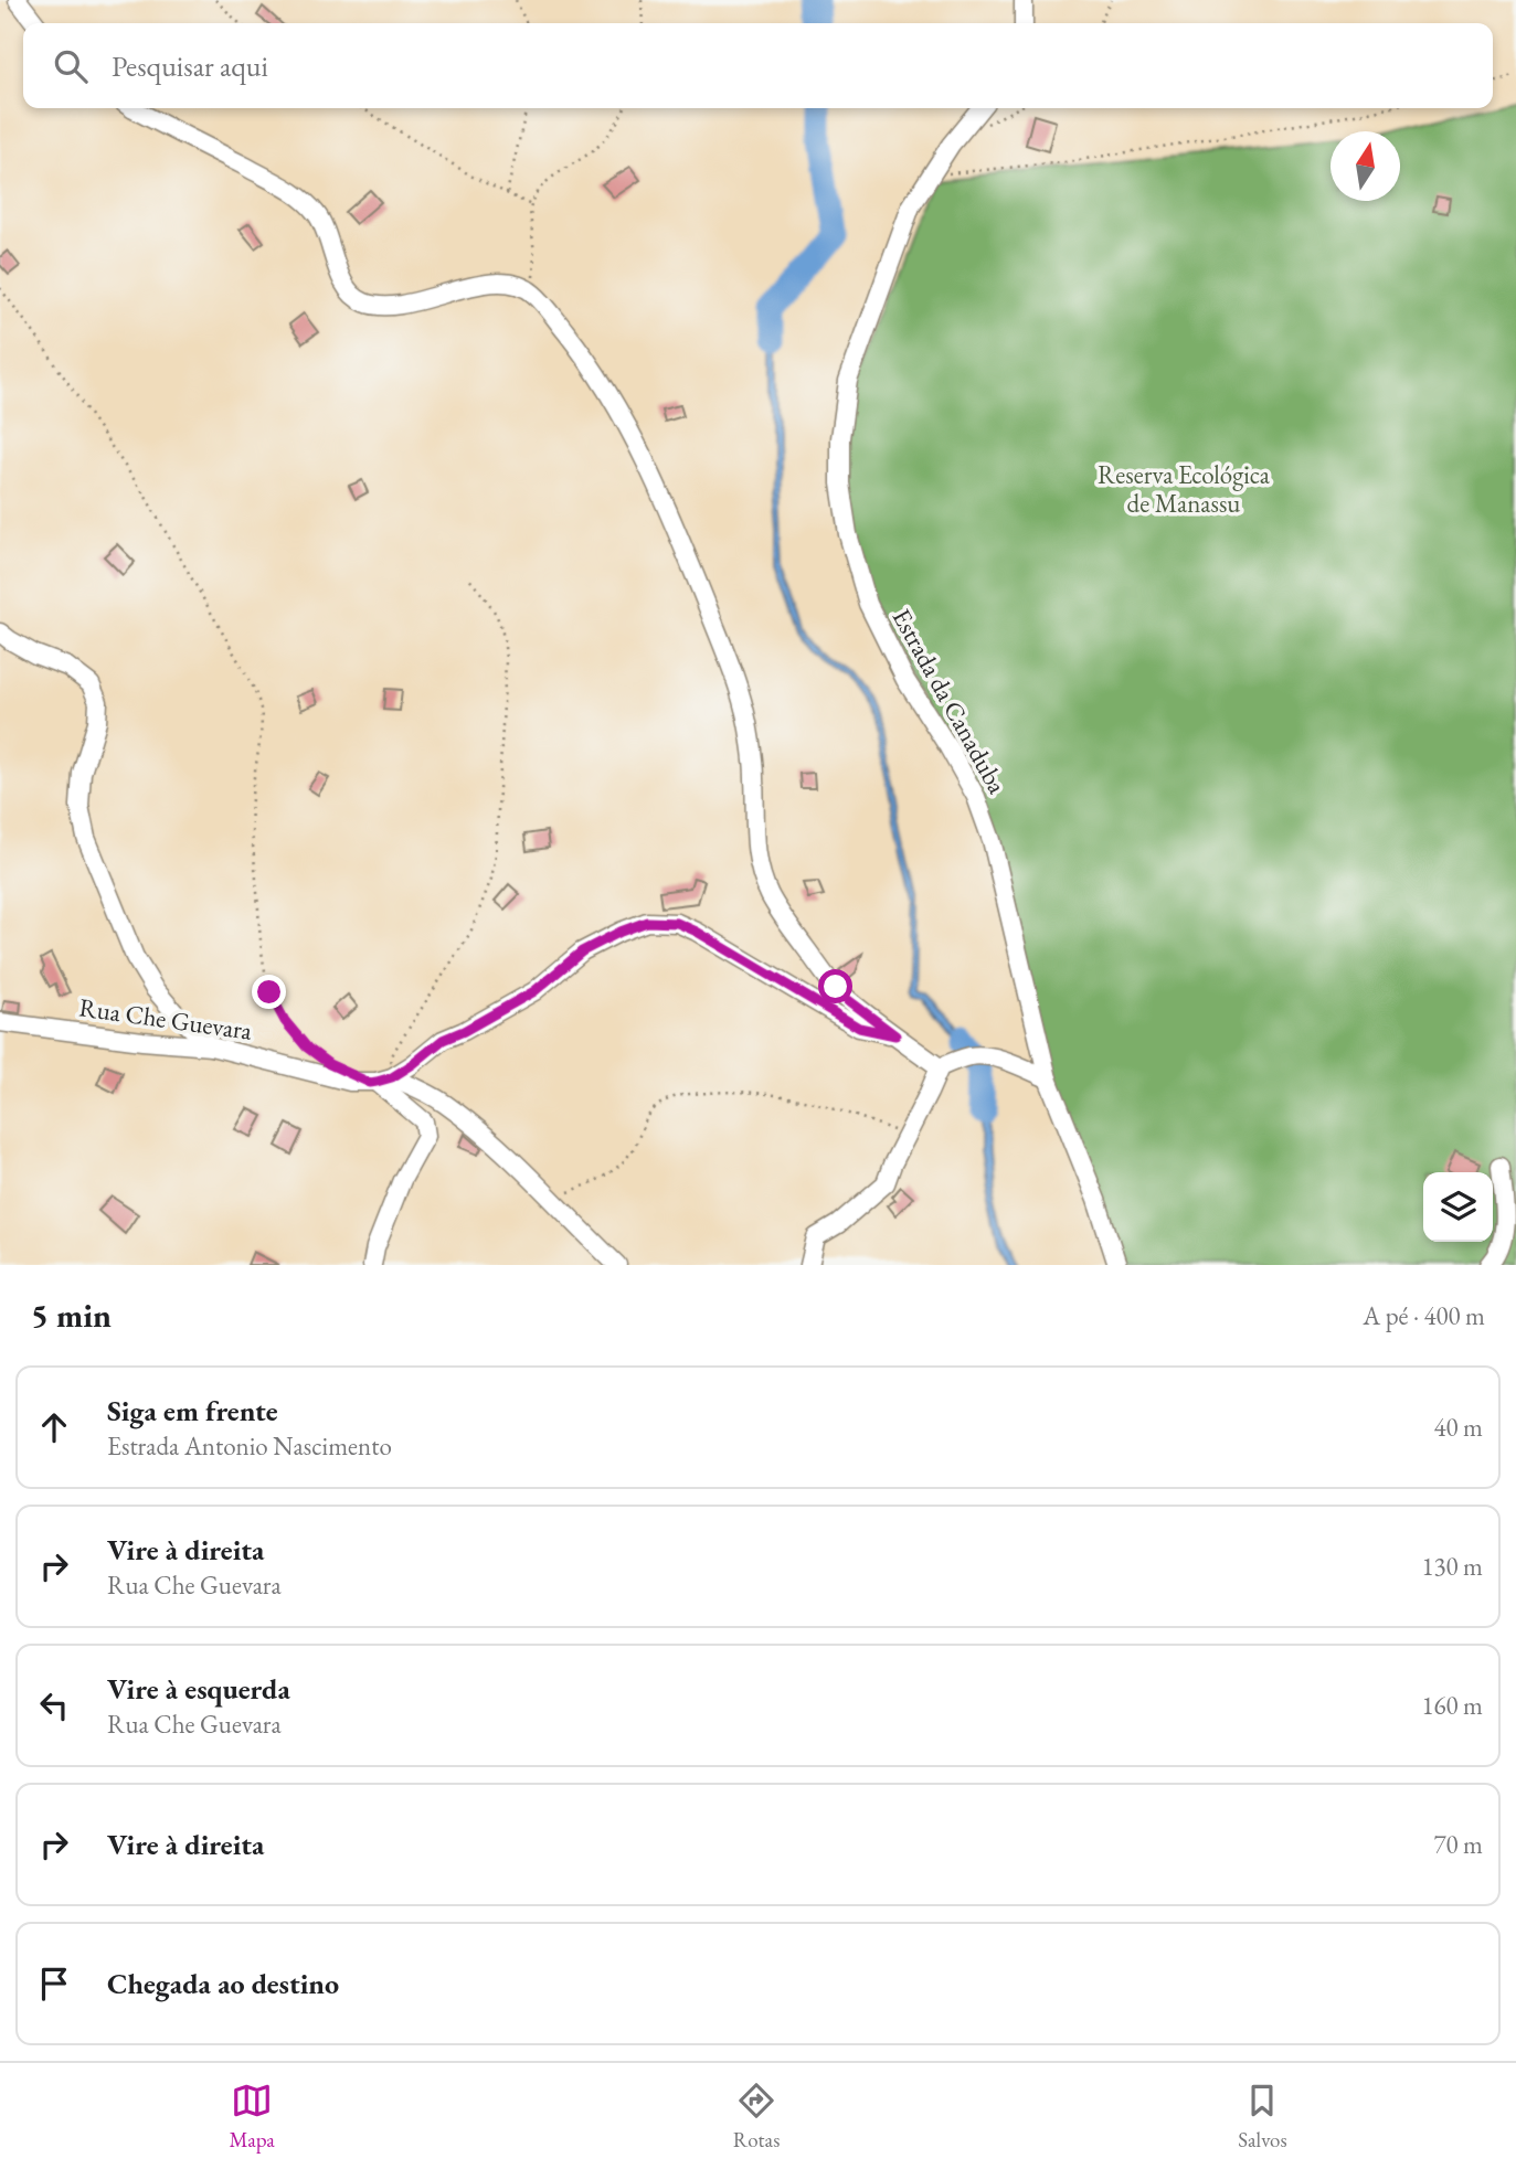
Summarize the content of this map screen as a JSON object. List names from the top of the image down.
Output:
{
  "streets": {
    "street": ["Estrada da Canaduba", "Rua Che Guevara"]
  },
  "parks": ["Reserva Ecológica de Manassu"],
  "north": "top",
  "page": {
    "search": "Pesquisar aqui",
    "heading": ["5 min", "A pé · 400 m"],
    "list": [
      ["Siga em frente", "Estrada Antonio Nascimento", "40 m"],
      ["Vire à direita", "Rua Che Guevara", "130 m"],
      ["Vire à esquerda", "Rua Che Guevara", "160 m"],
      ["Vire à direita", "70 m"],
      "Chegada ao destino"
    ],
    "nav": ["Mapa", "Rotas", "Salvos"]
  }
}
